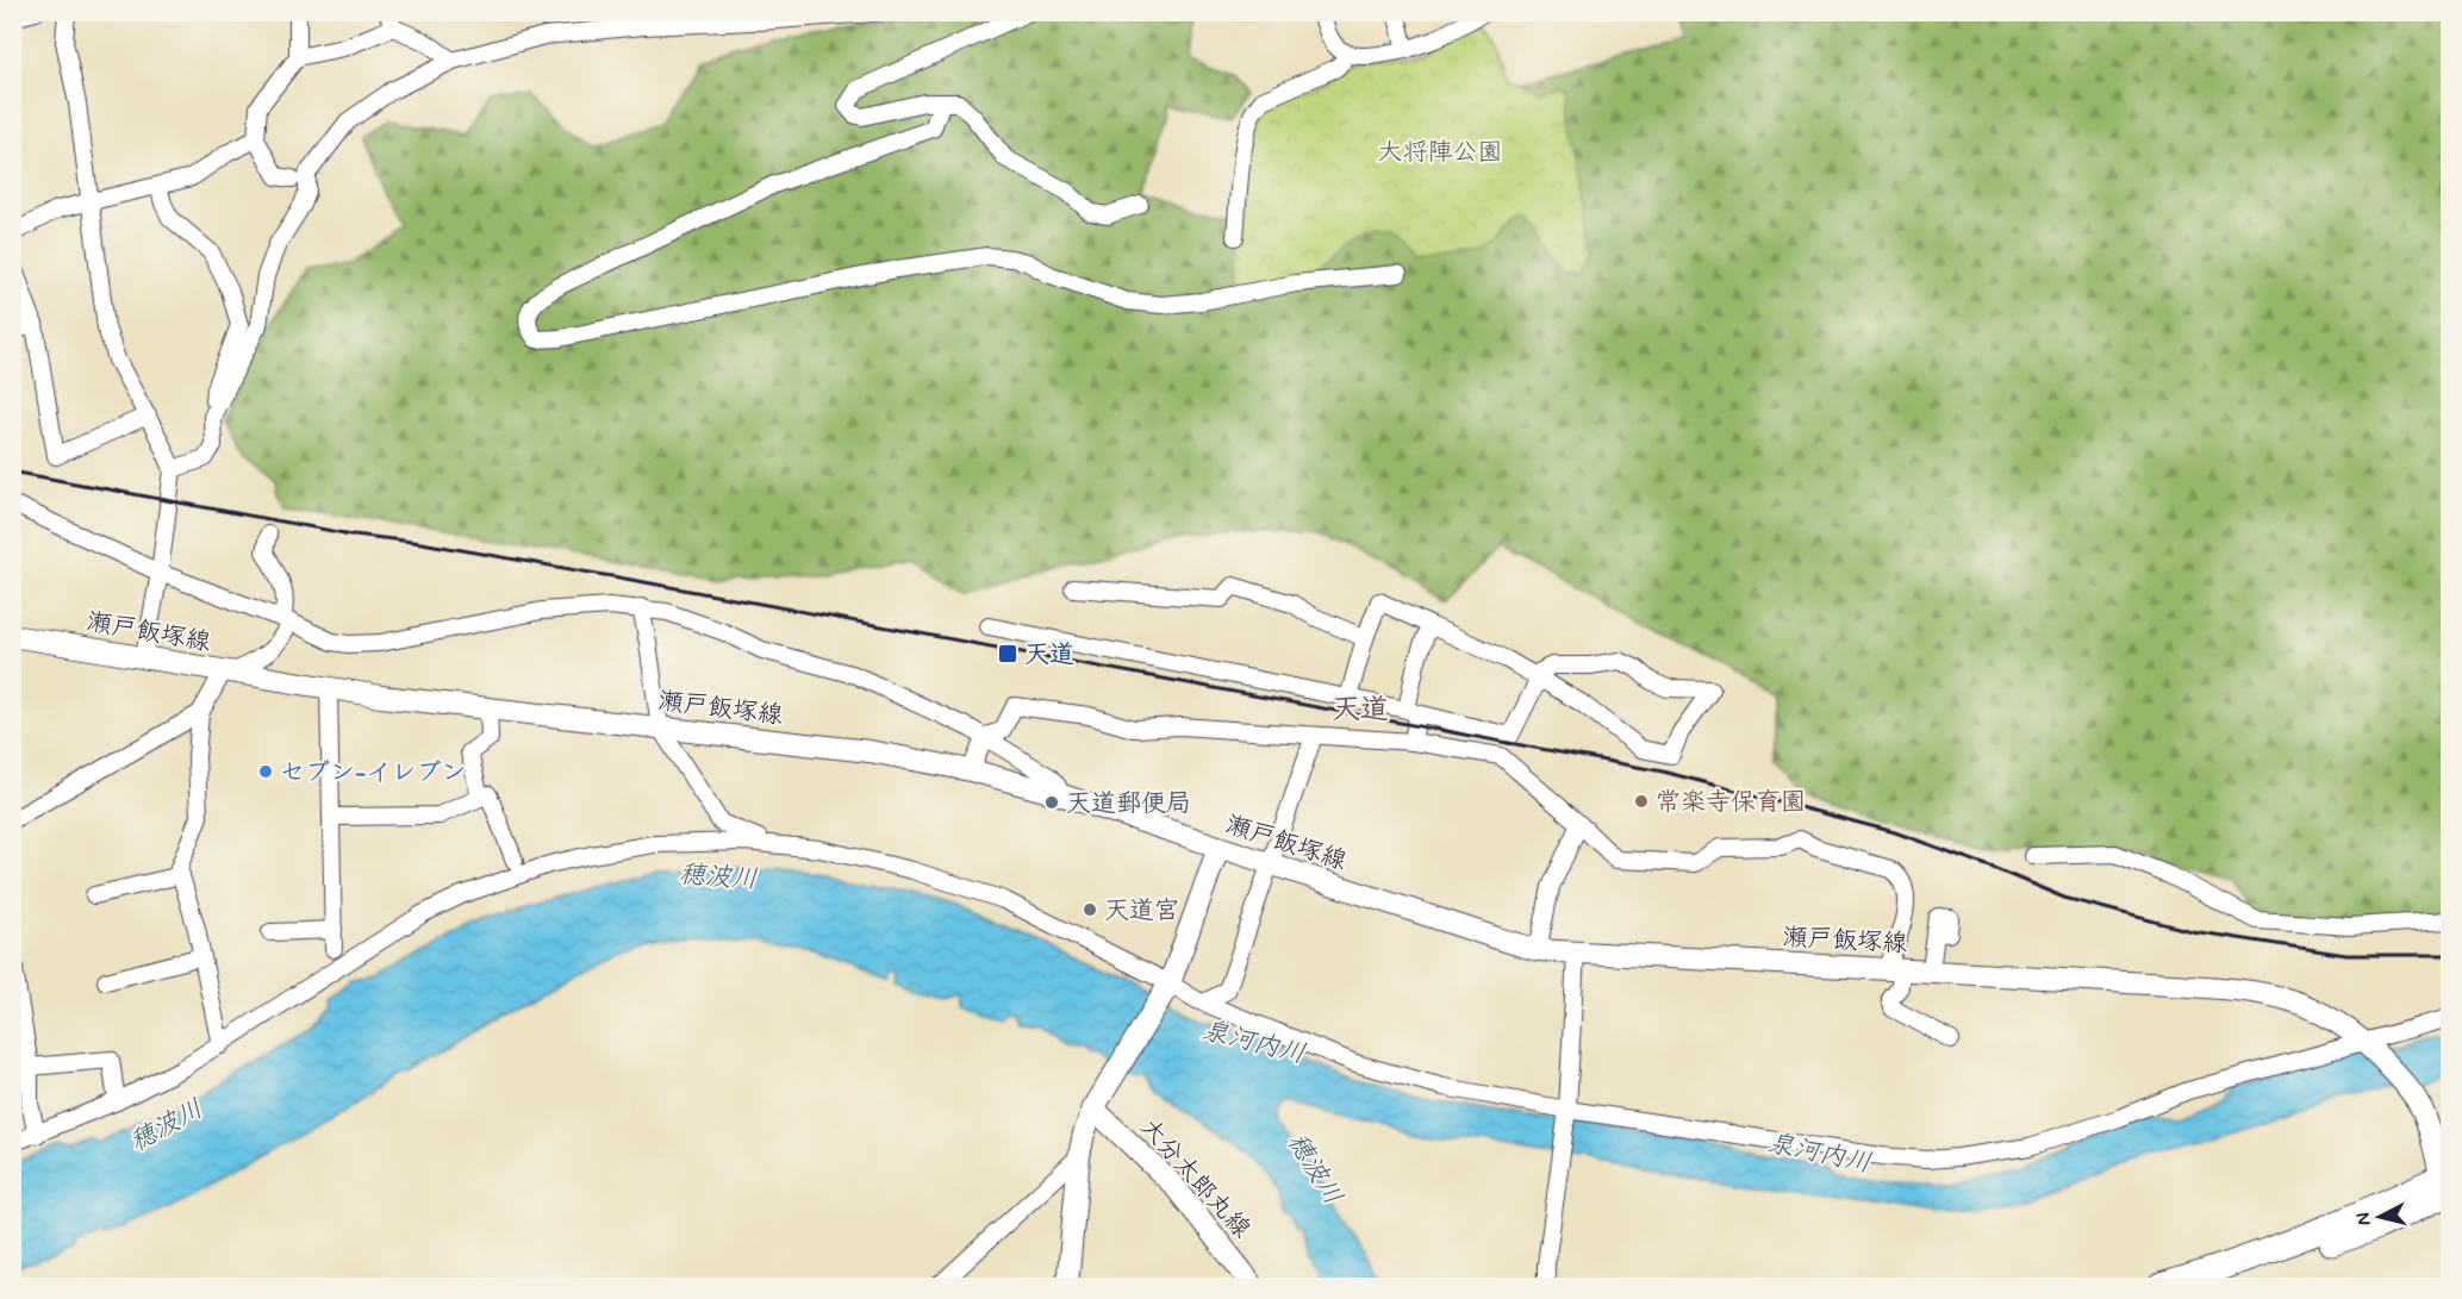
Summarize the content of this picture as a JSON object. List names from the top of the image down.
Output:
{
  "streets": {
    "main road": ["瀬戸飯塚線", "大分太郎丸線"]
  },
  "districts": ["天道"],
  "water": ["穂波川", "泉河内川"],
  "parks": ["大将陣公園"],
  "places": {
    "transit": ["天道"],
    "other": [
      "セブン-イレブン",
      "常楽寺保育園",
      "天道郵便局",
      "天道宮"
    ]
  },
  "north": "left"
}
